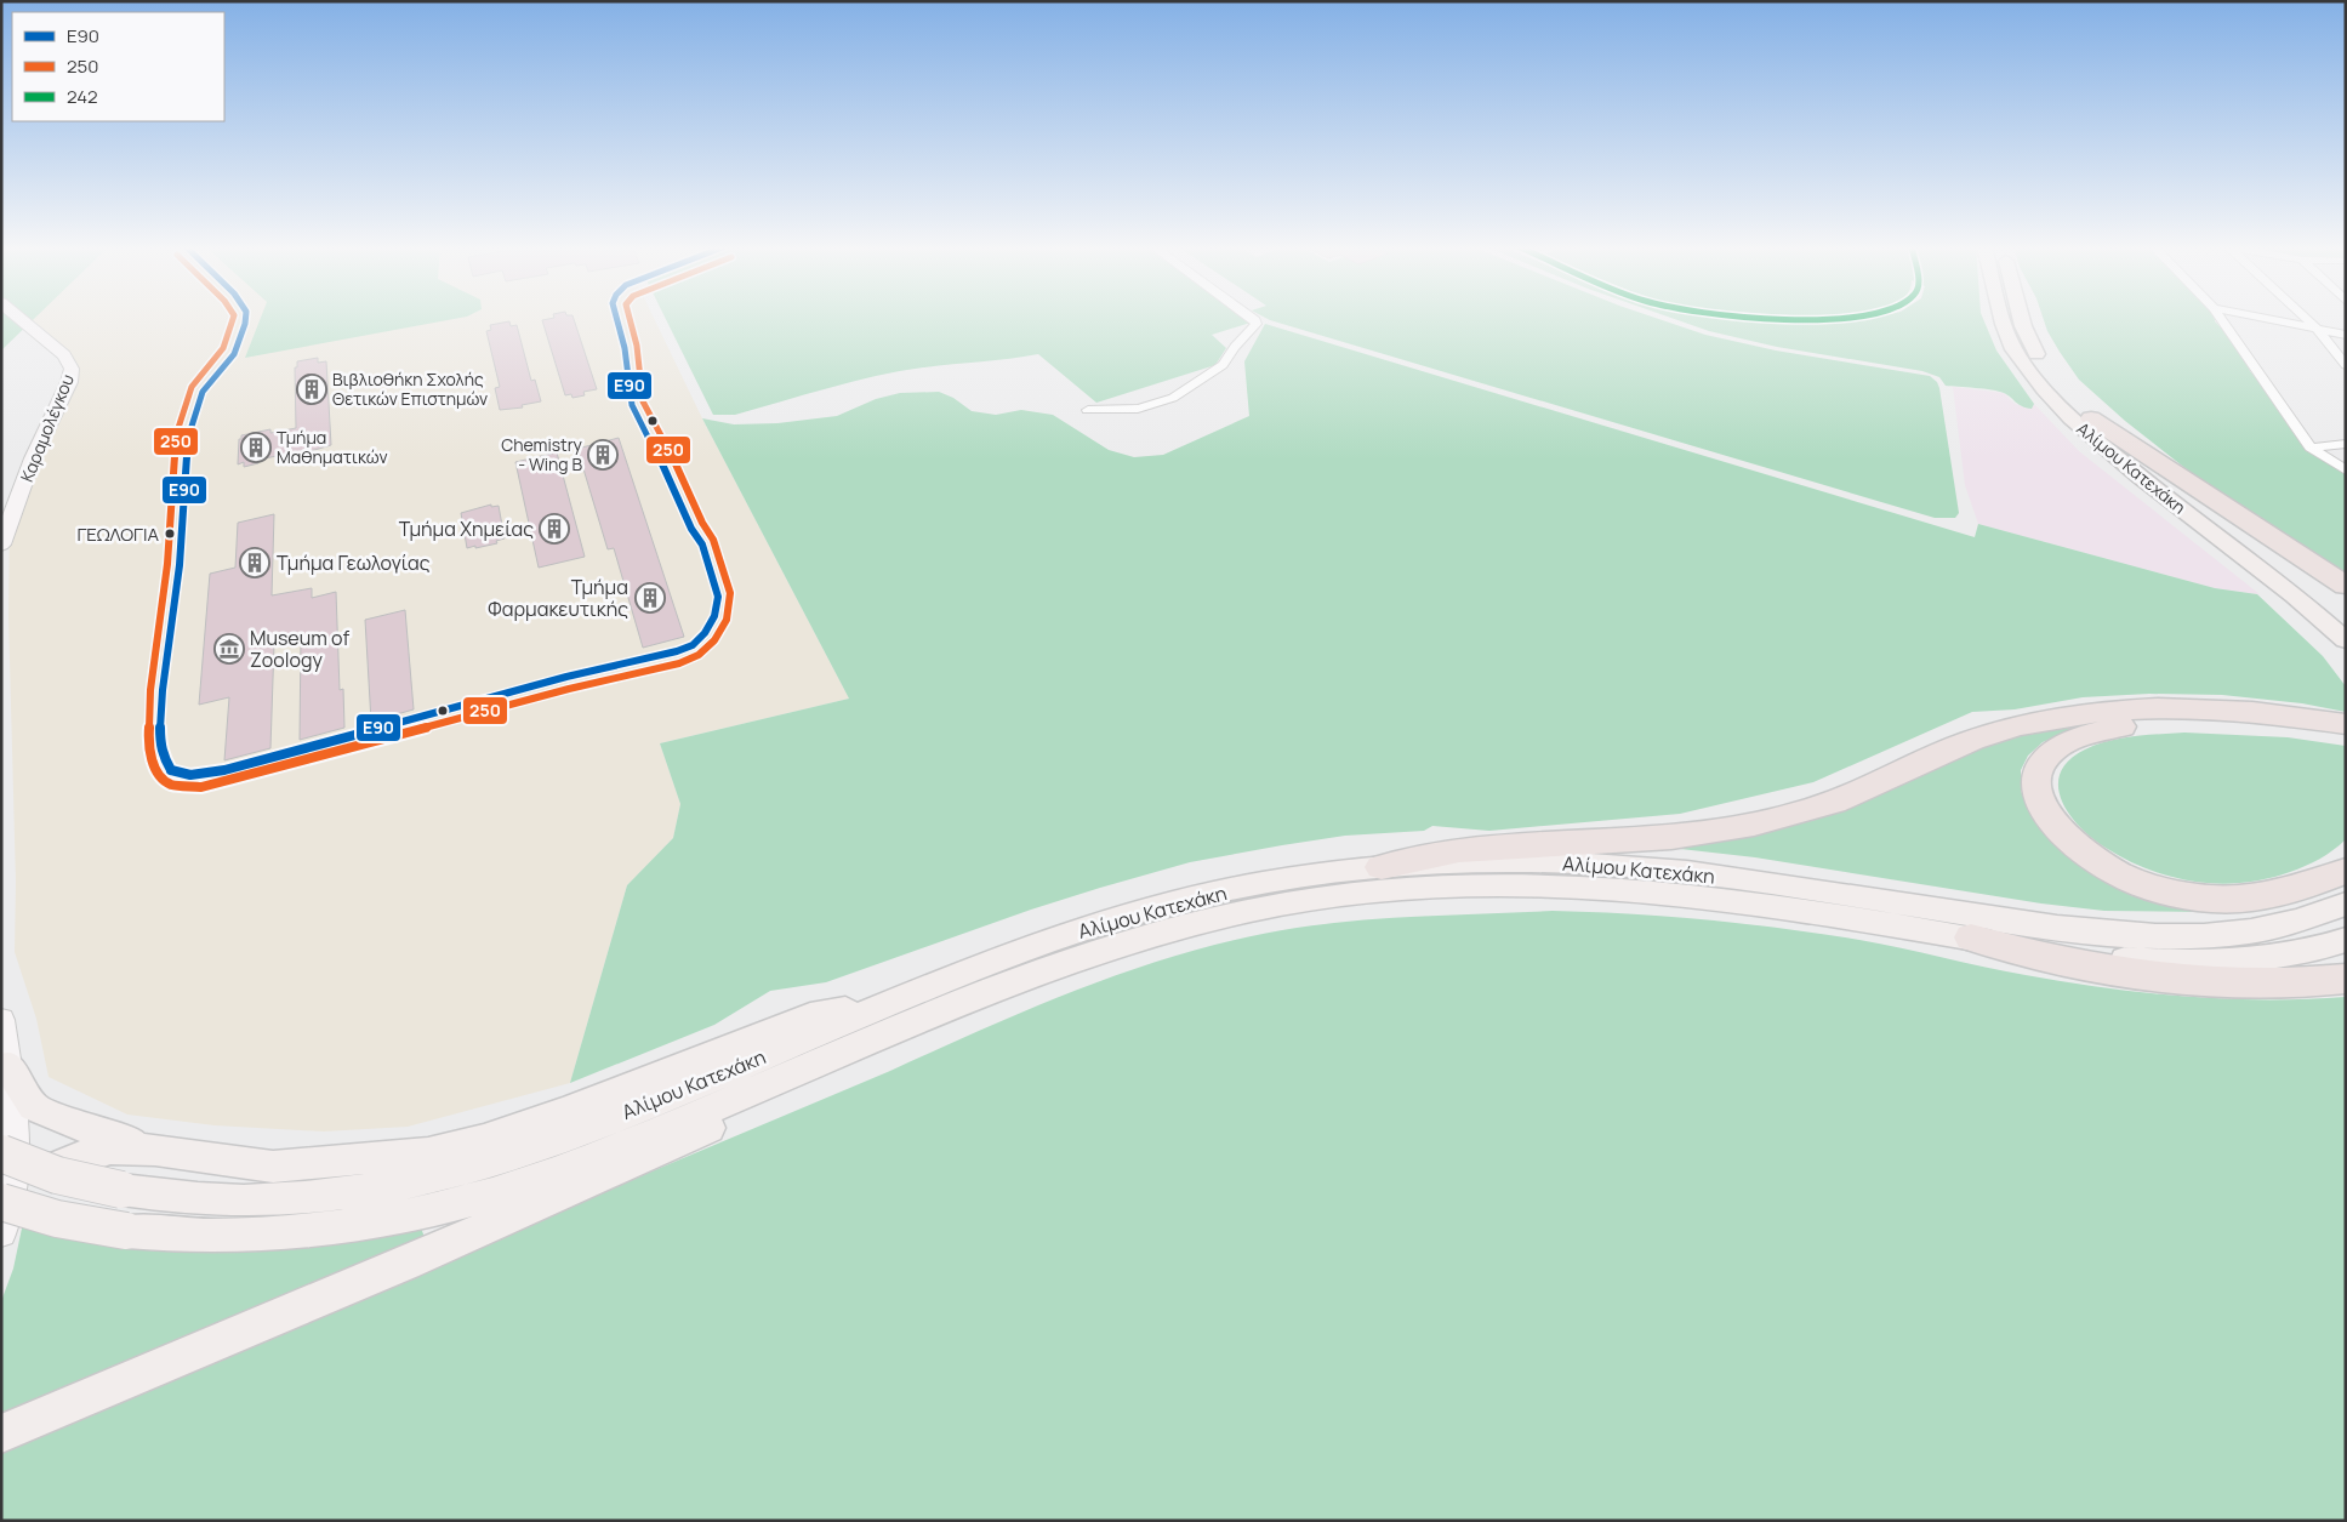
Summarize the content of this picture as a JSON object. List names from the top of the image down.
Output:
{
  "streets": {
    "main road": ["Καραμολέγκου", "Αλίμου Κατεχάκη"]
  },
  "places": {
    "building": [
      "Βιβλιοθήκη Σχολής Θετικών Επιστημών",
      "Τμήμα Μαθηματικών",
      "Chemistry - Wing Β",
      "Τμήμα Χημείας",
      "Τμήμα Γεωλογίας",
      "Τμήμα Φαρμακευτικής"
    ],
    "other": ["ΓΕΩΛΟΓΙΑ"],
    "museum": ["Museum of Zoology"]
  },
  "lines": ["transit line Ε90", "transit line 250", "transit line 242"],
  "legend": ["Ε90", "250", "242"]
}
